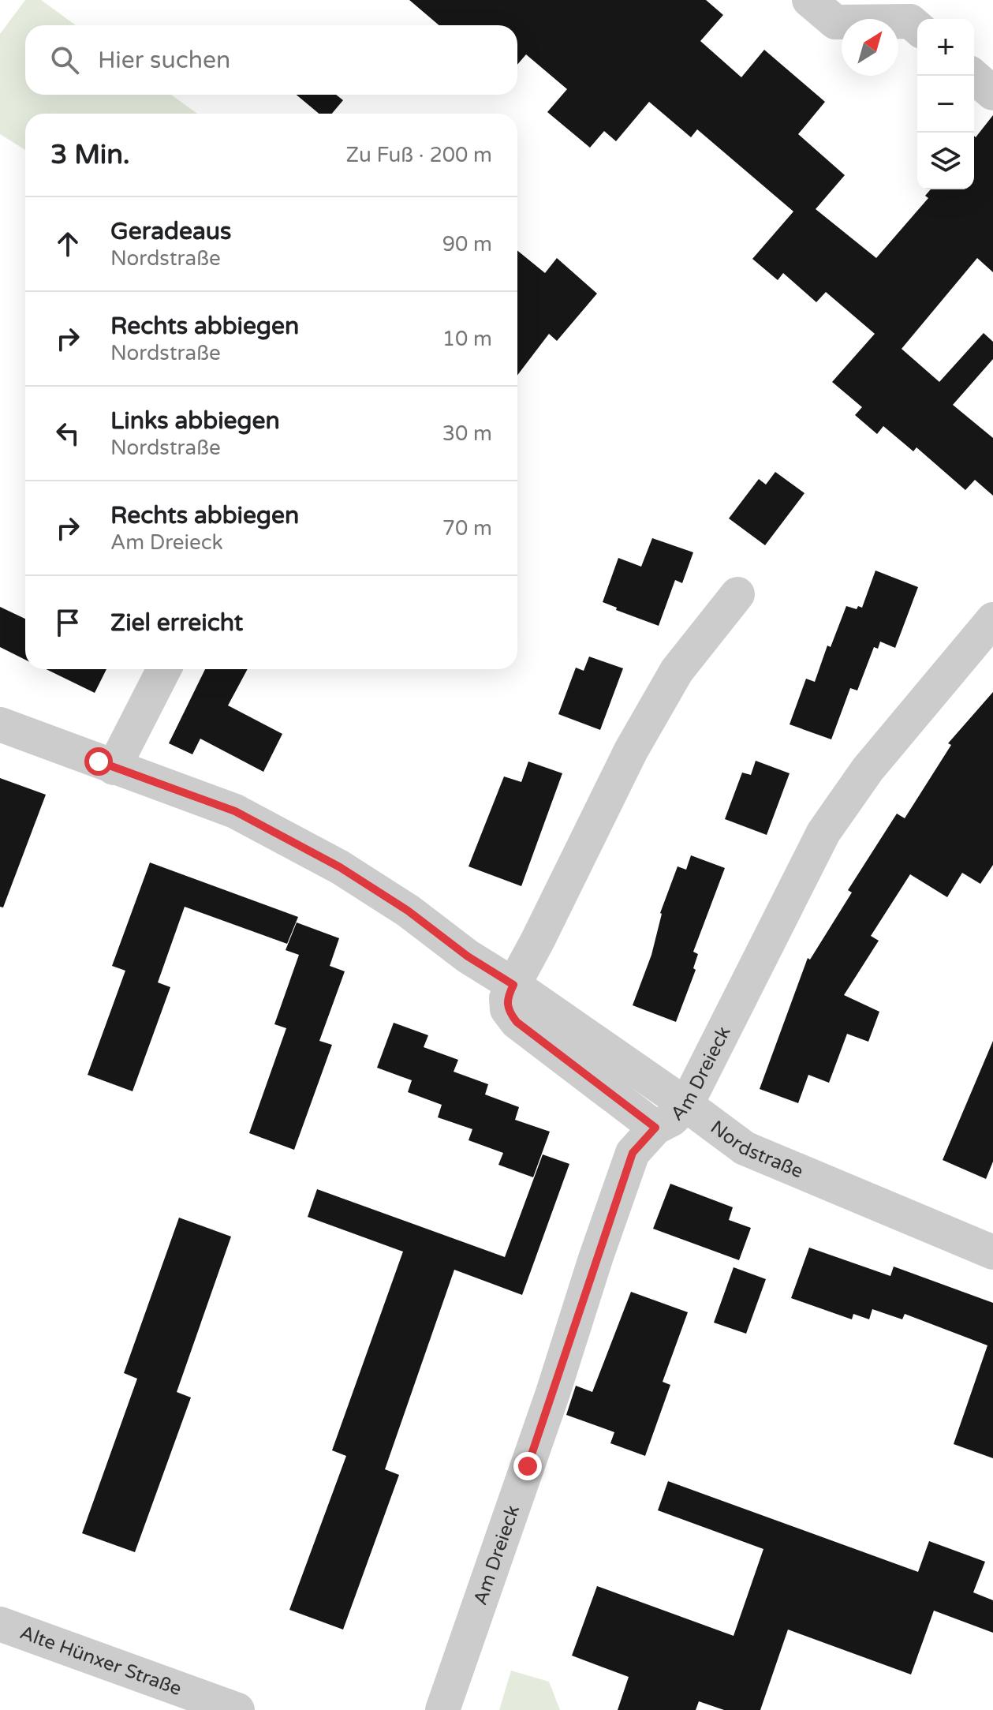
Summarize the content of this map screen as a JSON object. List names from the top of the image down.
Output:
{
  "streets": {
    "street": ["Am Dreieck", "Nordstraße", "Alte Hünxer Straße"]
  },
  "crossings": [
    ["Am Dreieck", "Nordstraße"]
  ],
  "north": "top right",
  "page": {
    "map_buttons": ["+", "−"],
    "search": "Hier suchen",
    "heading": ["3 Min.", "Zu Fuß · 200 m"],
    "list": [
      ["Geradeaus", "Nordstraße", "90 m"],
      ["Rechts abbiegen", "Nordstraße", "10 m"],
      ["Links abbiegen", "Nordstraße", "30 m"],
      ["Rechts abbiegen", "Am Dreieck", "70 m"],
      "Ziel erreicht"
    ]
  }
}
